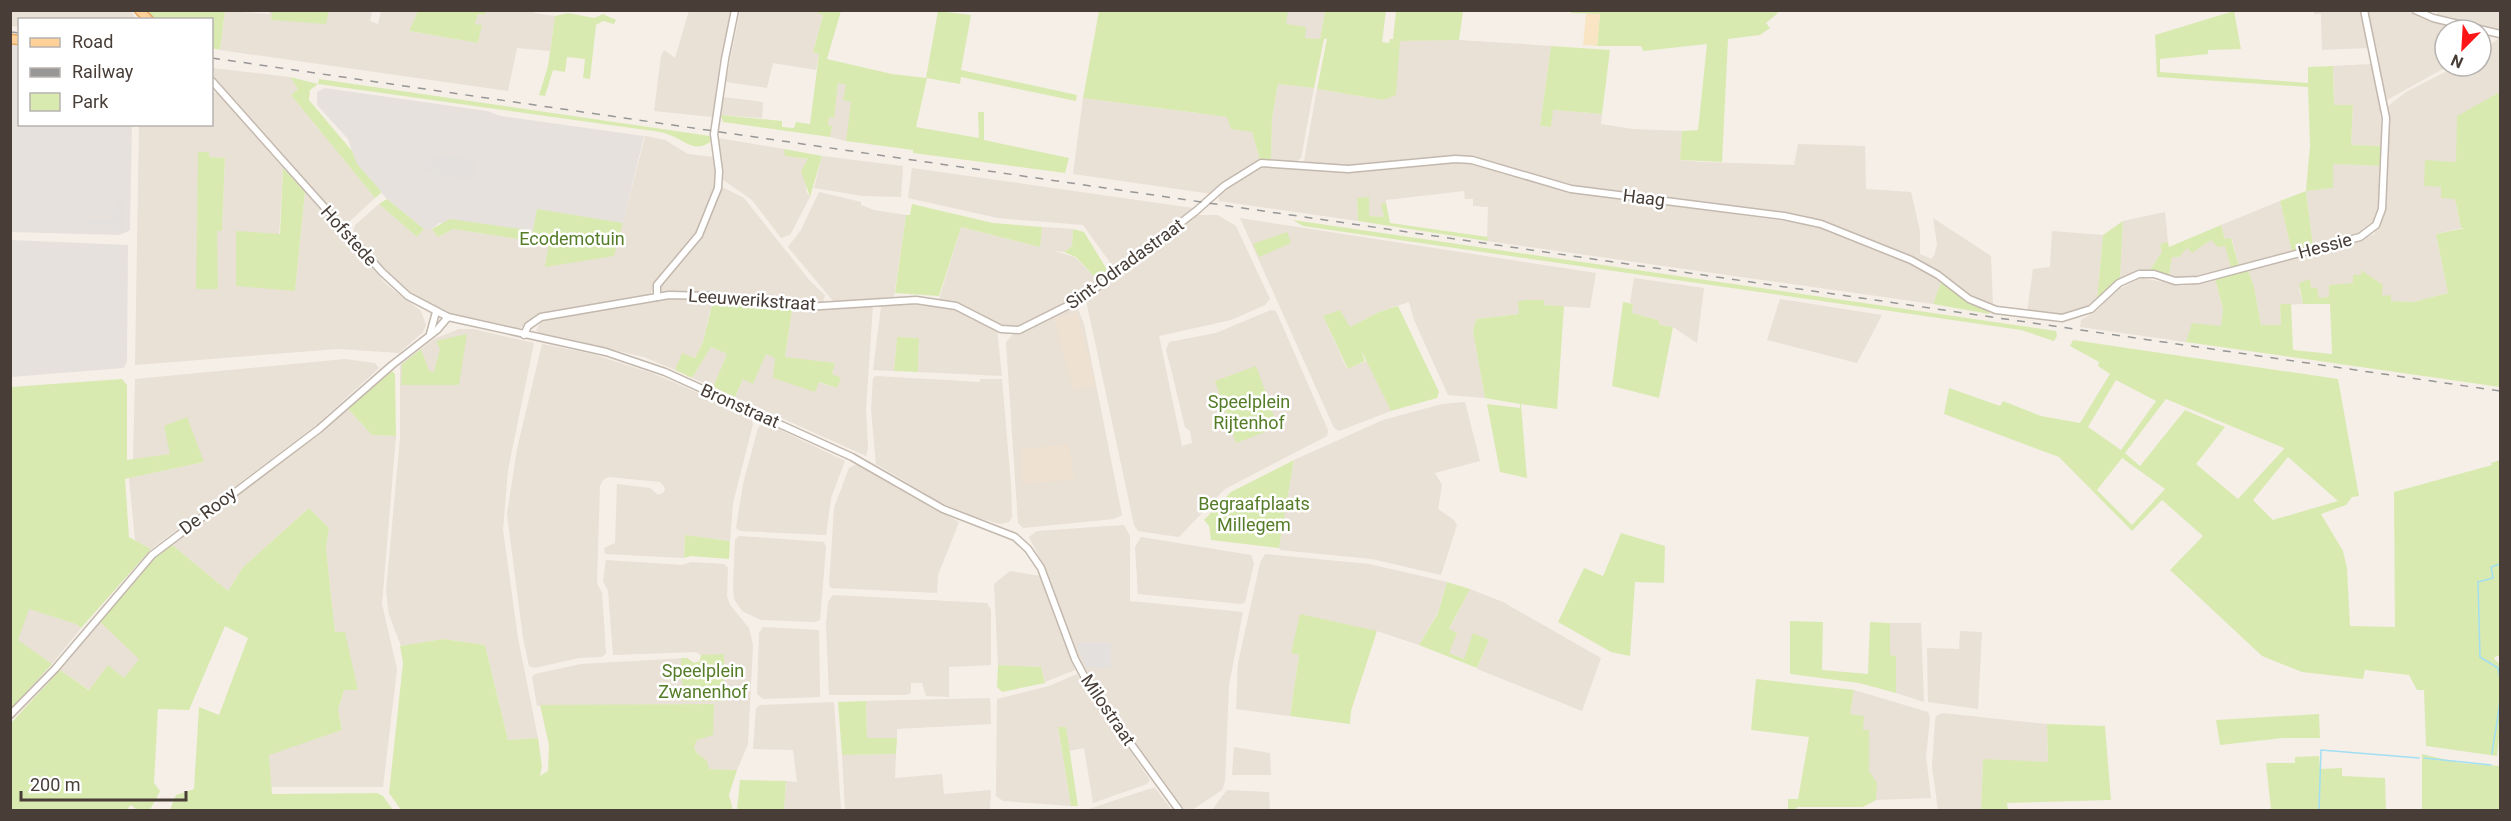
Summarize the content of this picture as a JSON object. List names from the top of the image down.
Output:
{
  "streets": {
    "street": [
      "Haag",
      "Hofstede",
      "Hessie",
      "Sint-Odradastraat",
      "Leeuwerikstraat",
      "Bronstraat",
      "De Rooy",
      "Milostraat"
    ]
  },
  "crossings": [
    ["Haag", "Hessie"],
    ["Haag", "Sint-Odradastraat"],
    ["Hofstede", "Bronstraat"],
    ["Hofstede", "De Rooy"],
    ["Sint-Odradastraat", "Leeuwerikstraat"],
    ["Bronstraat", "Milostraat"]
  ],
  "parks": [
    "Ecodemotuin",
    "Speelplein Rijtenhof",
    "Begraafplaats Millegem",
    "Speelplein Zwanenhof"
  ],
  "legend": ["Road", "Railway", "Park"],
  "scale_bar": "200 m",
  "north": "bottom left"
}
